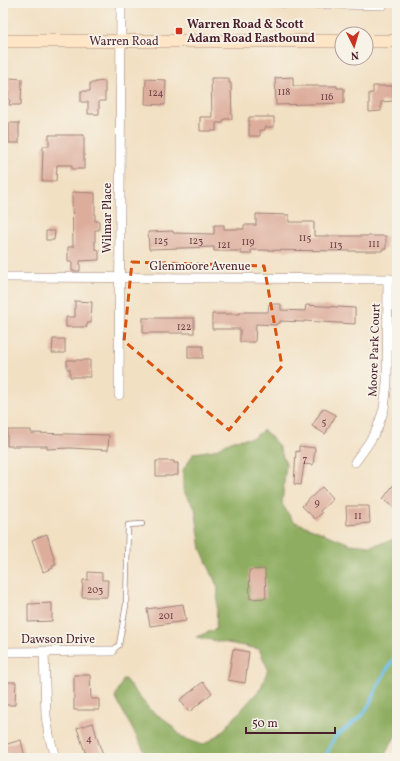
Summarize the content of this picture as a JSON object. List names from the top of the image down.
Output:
{
  "streets": {
    "street": [
      "Warren Road",
      "Wilmar Place",
      "Glenmoore Avenue",
      "Moore Park Court",
      "Dawson Drive"
    ]
  },
  "crossings": [
    ["Warren Road", "Wilmar Place"],
    ["Wilmar Place", "Glenmoore Avenue"],
    ["Glenmoore Avenue", "Moore Park Court"]
  ],
  "places": {
    "transit": ["Warren Road & Scott Adam Road Eastbound"]
  },
  "house_numbers": [
    "118",
    "124",
    "116",
    "115",
    "125",
    "123",
    "119",
    "111",
    "121",
    "113",
    "122",
    "5",
    "7",
    "9",
    "11",
    "203",
    "201",
    "4"
  ],
  "scale_bar": "50 m",
  "north": "bottom"
}
